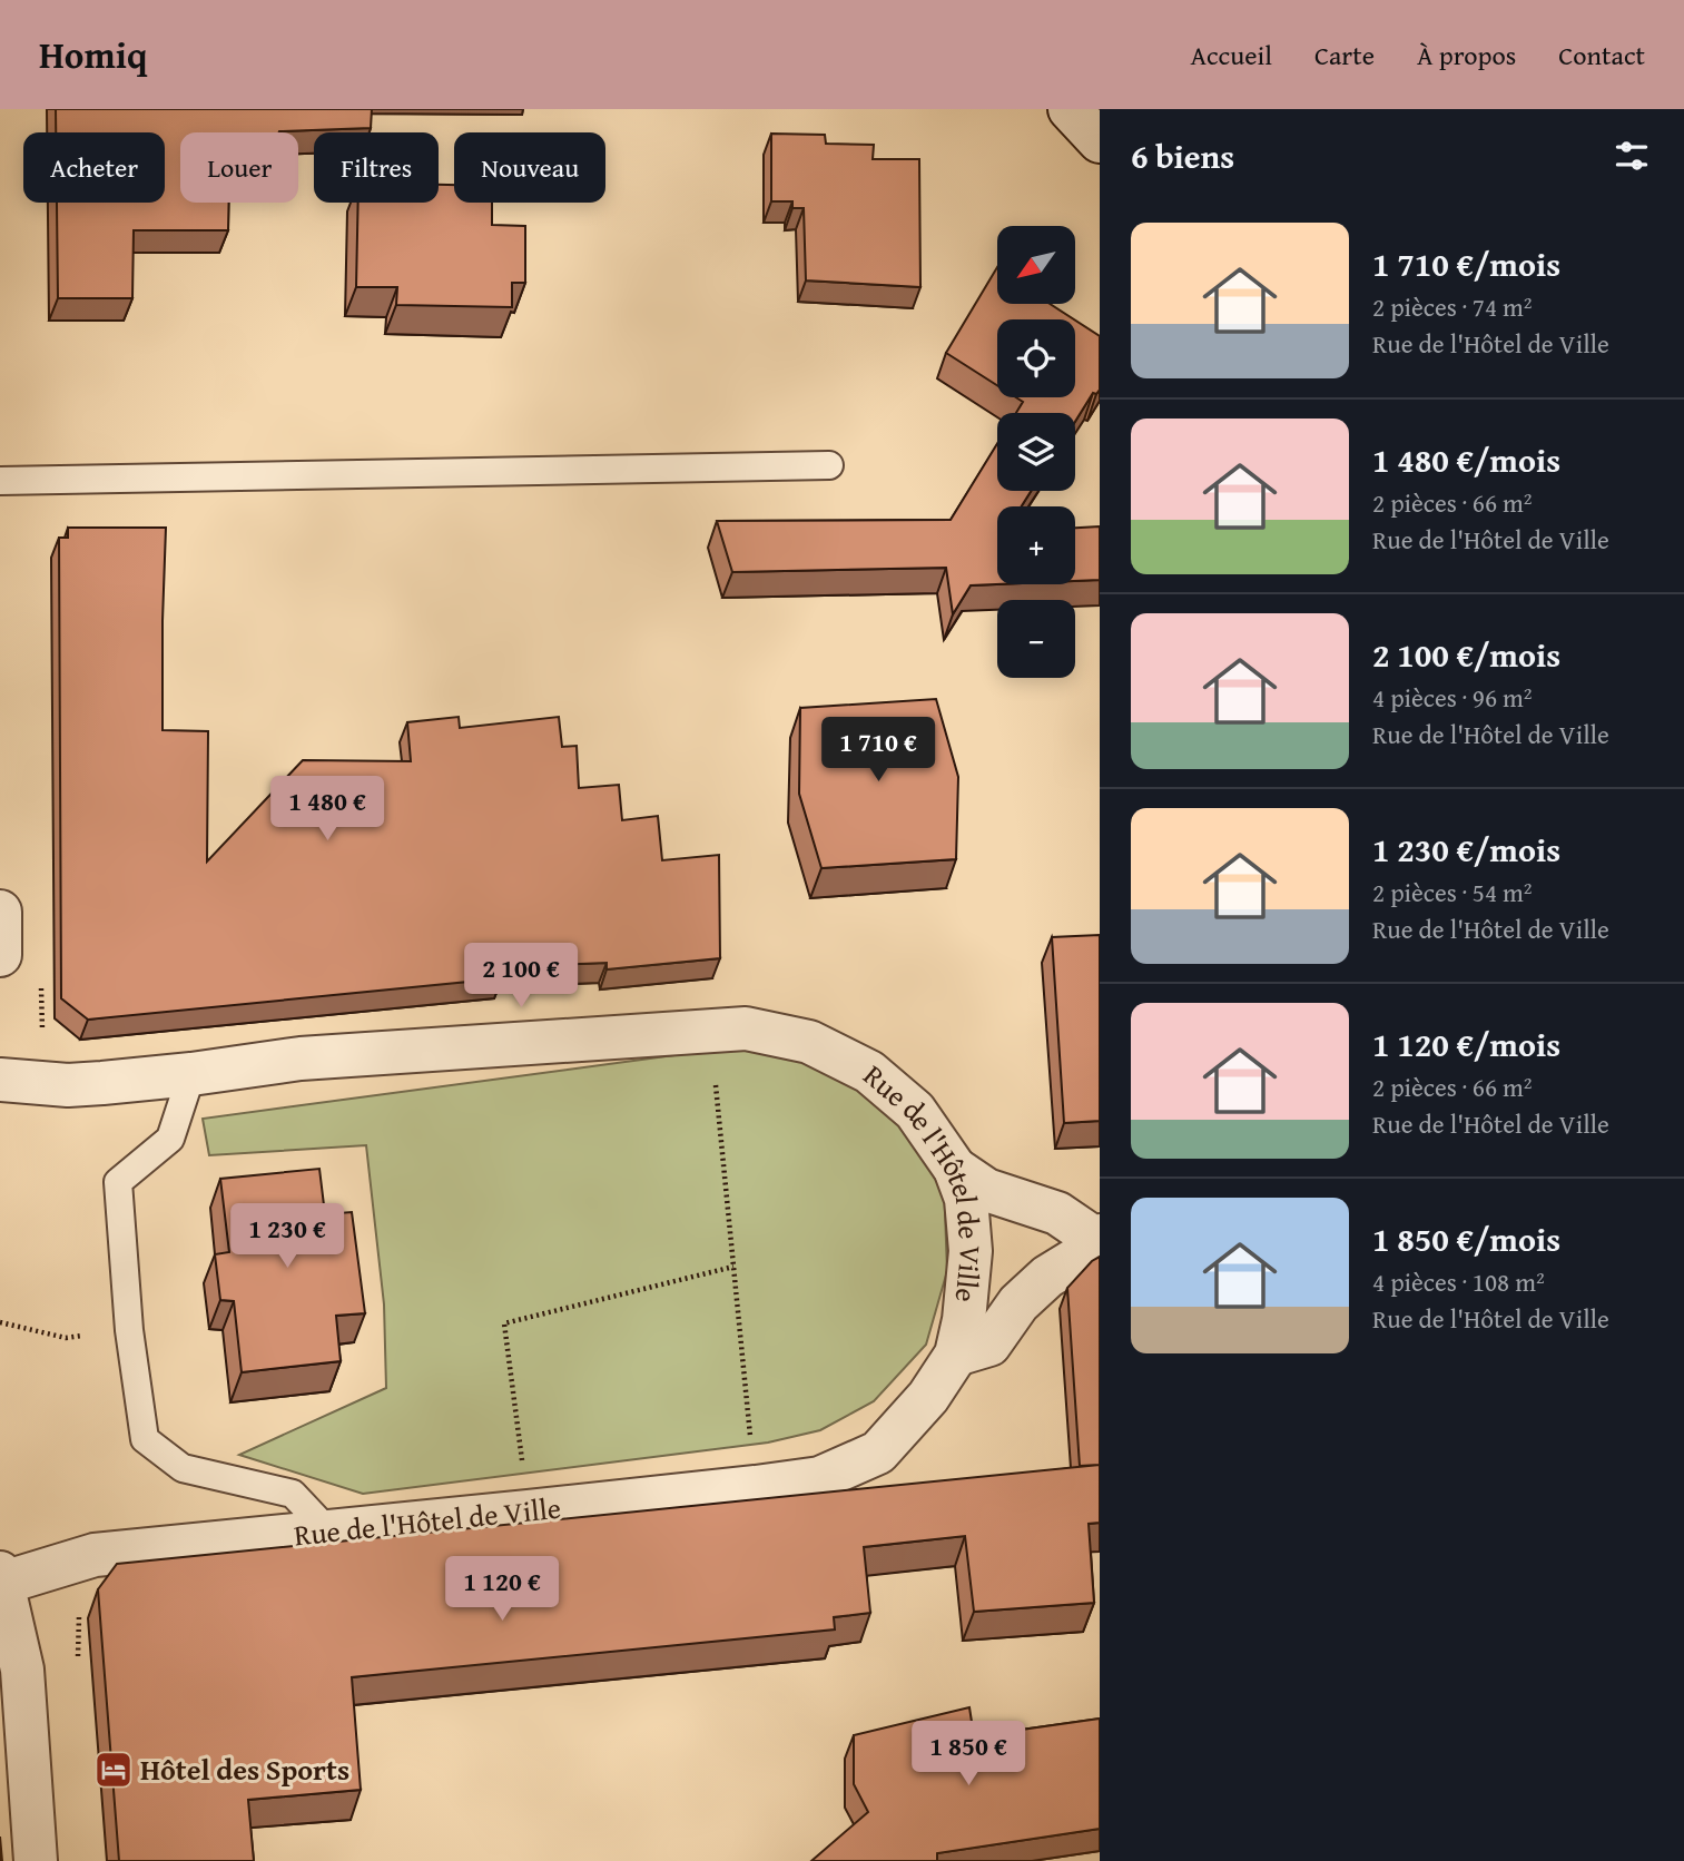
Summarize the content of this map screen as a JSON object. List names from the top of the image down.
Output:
{
  "streets": {
    "street": ["Rue de l'Hôtel de Ville"]
  },
  "places": {
    "hotel": ["Hôtel des Sports"]
  },
  "north": "bottom left",
  "page": {
    "header": "Homiq",
    "nav": [
      "Accueil",
      "Carte",
      "À propos",
      "Contact"
    ],
    "heading": "6 biens",
    "chip": [
      "Acheter",
      "Louer",
      "Filtres",
      "Nouveau"
    ],
    "list": [
      {
        "name": "1 710 €/mois",
        "note": "2 pièces · 74 m² · Rue de l'Hôtel de Ville"
      },
      {
        "name": "1 480 €/mois",
        "note": "2 pièces · 66 m² · Rue de l'Hôtel de Ville"
      },
      {
        "name": "2 100 €/mois",
        "note": "4 pièces · 96 m² · Rue de l'Hôtel de Ville"
      },
      {
        "name": "1 230 €/mois",
        "note": "2 pièces · 54 m² · Rue de l'Hôtel de Ville"
      },
      {
        "name": "1 120 €/mois",
        "note": "2 pièces · 66 m² · Rue de l'Hôtel de Ville"
      },
      {
        "name": "1 850 €/mois",
        "note": "4 pièces · 108 m² · Rue de l'Hôtel de Ville"
      }
    ],
    "map_buttons": ["+", "−"],
    "price": [
      "1 710 €",
      "1 480 €",
      "2 100 €",
      "1 230 €",
      "1 120 €",
      "1 850 €"
    ]
  }
}
